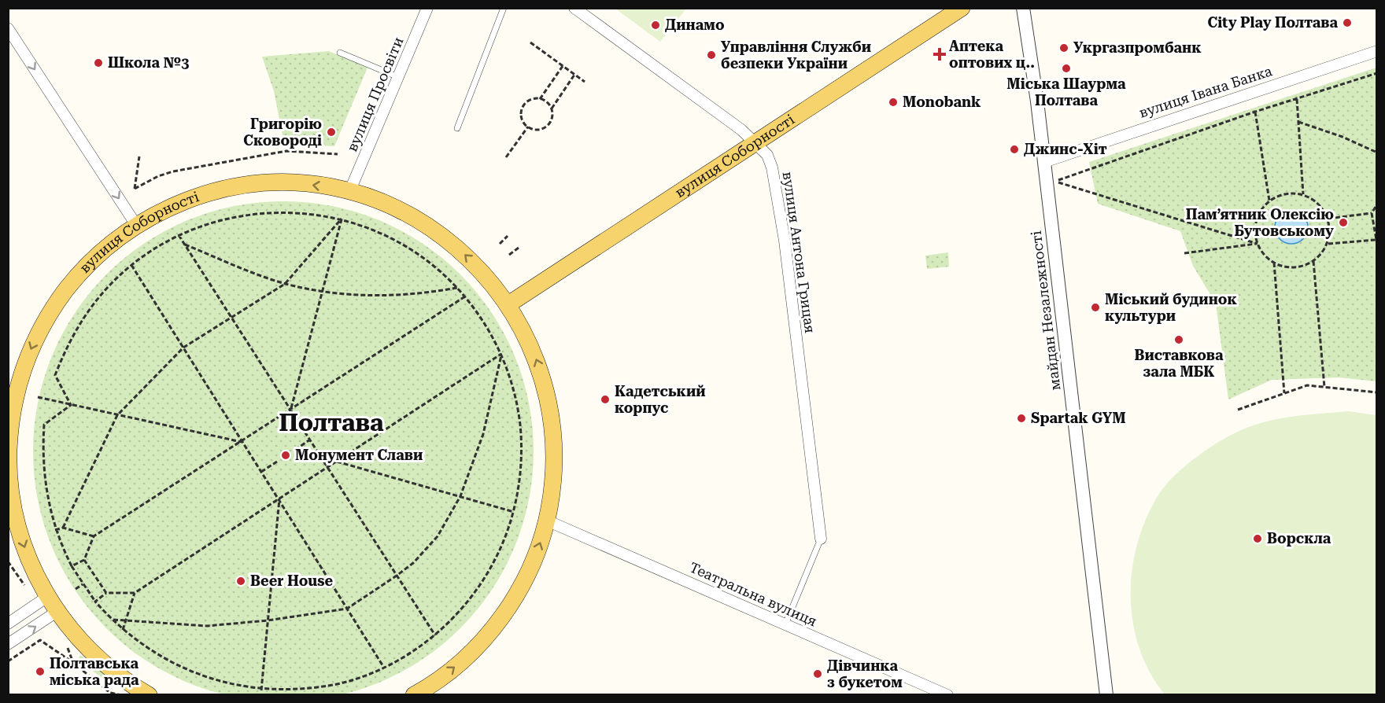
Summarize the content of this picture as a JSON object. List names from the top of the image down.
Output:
{
  "streets": {
    "main road": ["вулиця Соборності"],
    "street": [
      "вулиця Івана Банка",
      "вулиця Просвіти",
      "вулиця Антона Грицая",
      "майдан Незалежності",
      "Театральна вулиця"
    ]
  },
  "crossings": [
    ["вулиця Івана Банка", "майдан Незалежності"],
    ["вулиця Просвіти", "вулиця Соборності"],
    ["вулиця Соборності", "вулиця Антона Грицая"],
    ["вулиця Соборності", "Театральна вулиця"]
  ],
  "districts": ["Полтава"],
  "places": {
    "other": [
      "City Play Полтава",
      "Динамо",
      "Укргазпромбанк",
      "Управління Служби безпеки України",
      "Школа №3",
      "Міська Шаурма Полтава",
      "Monobank",
      "Григорію Сковороді",
      "Джинс-Хіт",
      "Пам’ятник Олексію Бутовському",
      "Міський будинок культури",
      "Виставкова зала МБК",
      "Кадетський корпус",
      "Spartak GYM",
      "Монумент Слави",
      "Ворскла",
      "Beer House",
      "Полтавська міська рада",
      "Дівчинка з букетом"
    ],
    "health": ["Аптека оптових ц.."]
  }
}
